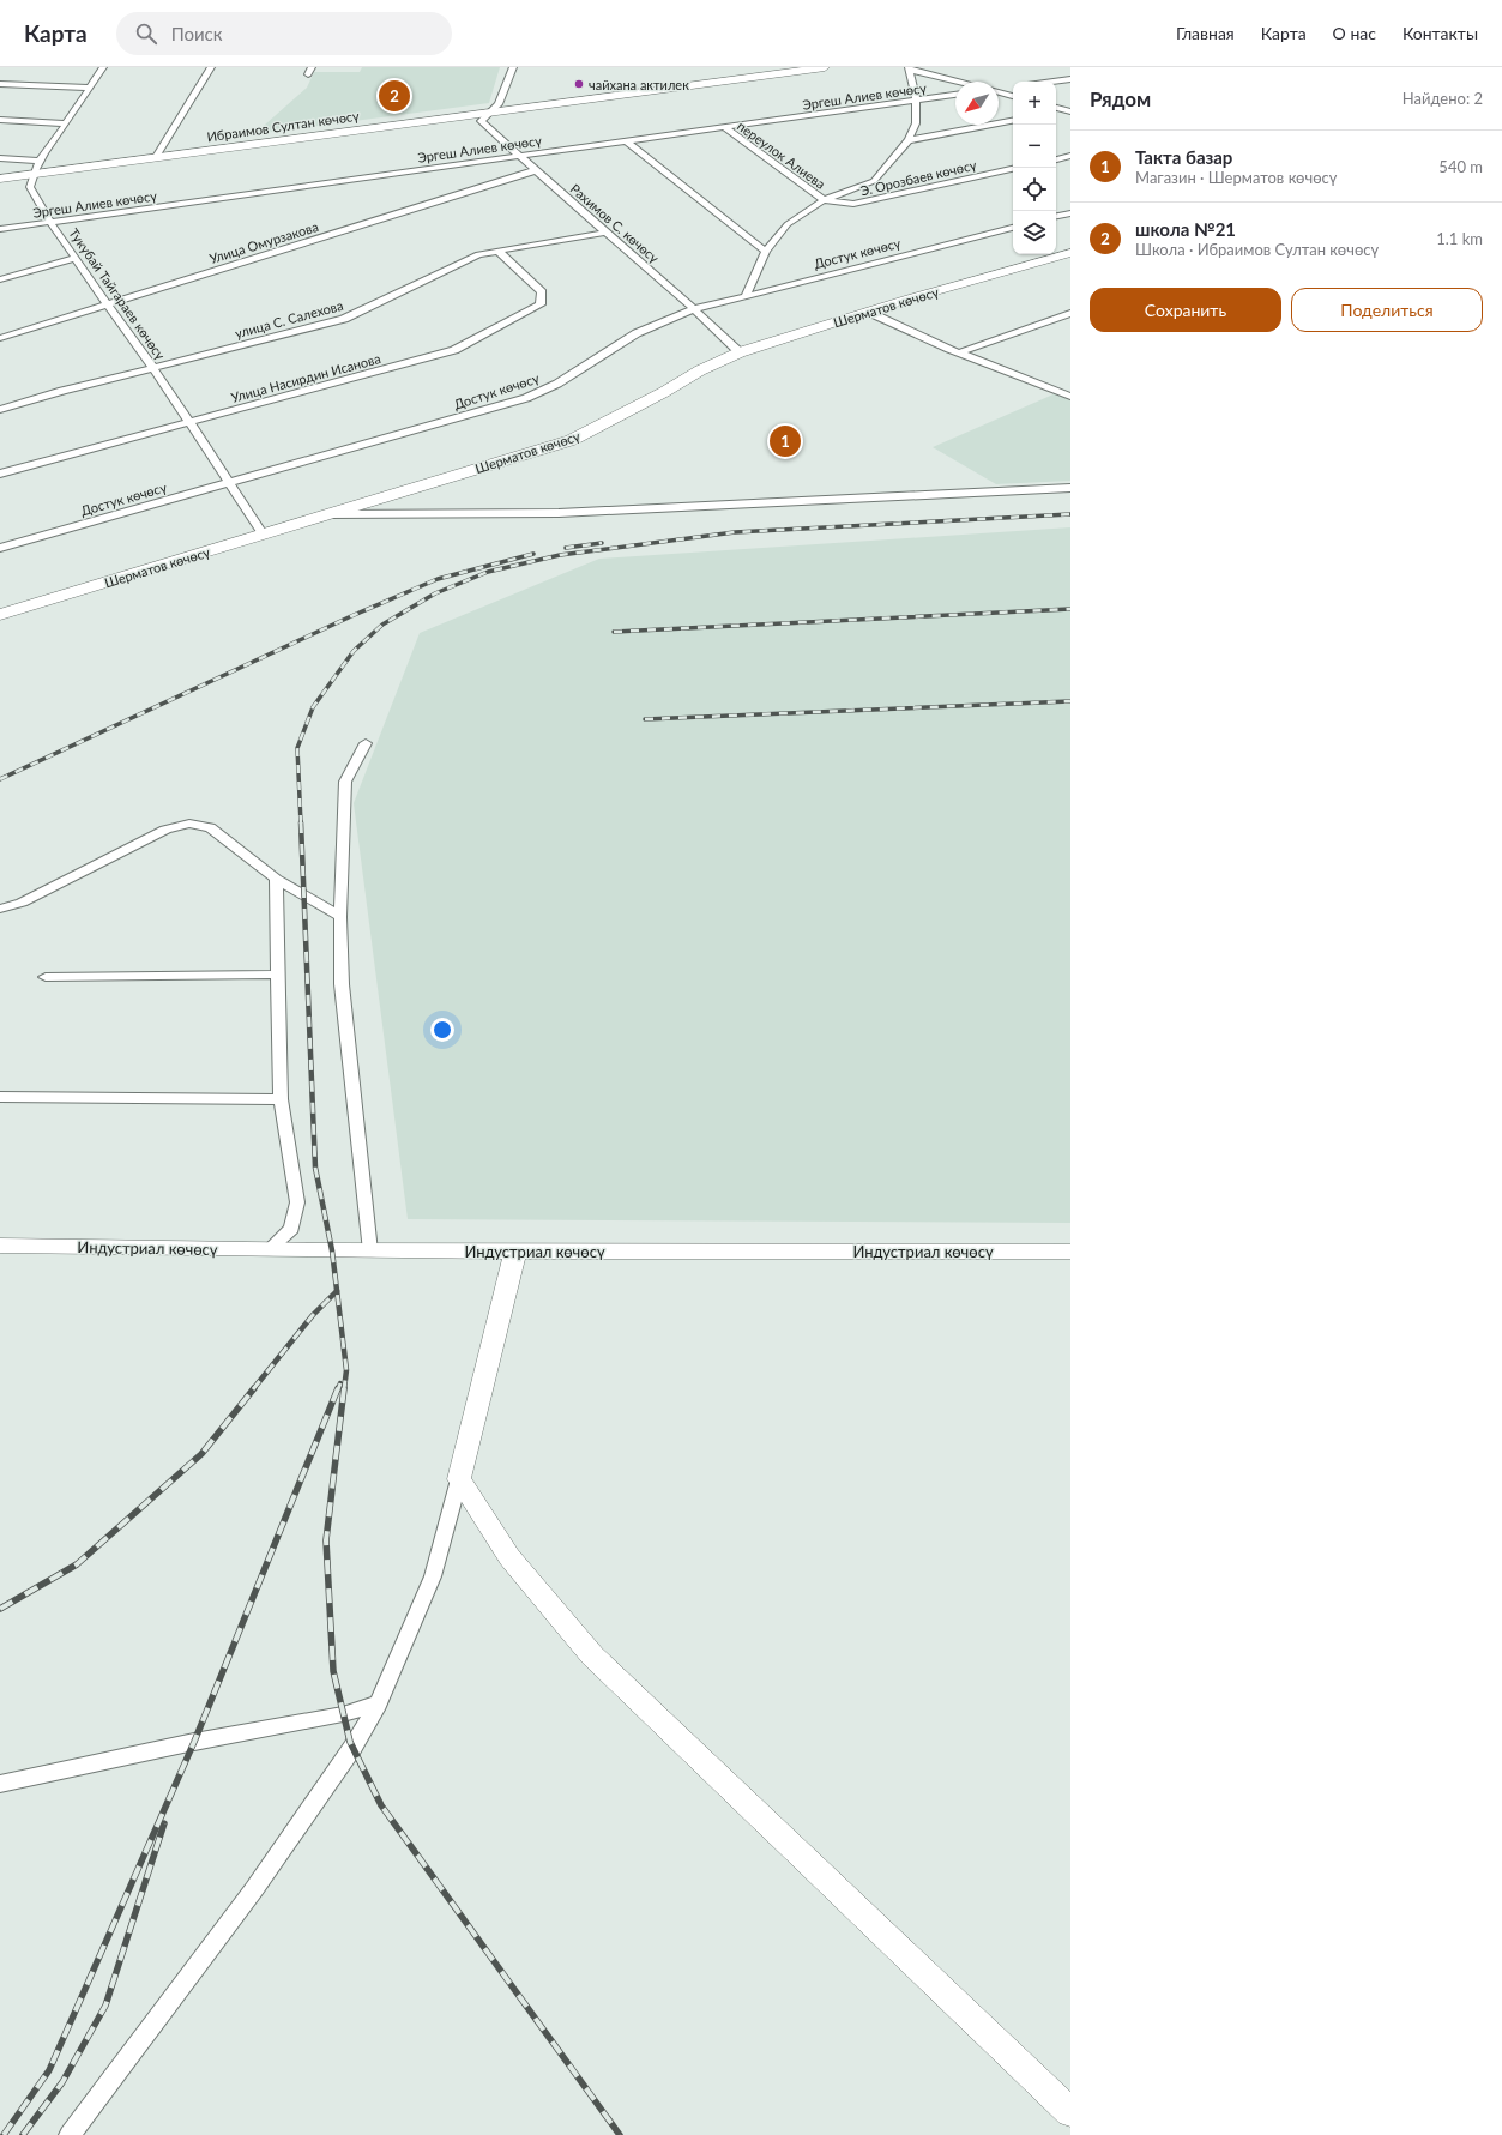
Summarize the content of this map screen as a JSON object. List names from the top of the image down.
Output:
{
  "streets": {
    "main road": ["Ибраимов Султан көчөсү", "Шерматов көчөсү", "Индустриал көчөсү"],
    "street": [
      "Эргеш Алиев көчөсү",
      "переулок Алиева",
      "Э. Орозбаев көчөсү",
      "Рахимов С. көчөсү",
      "Улица Омурзакова",
      "Достук көчөсү",
      "Тукубай Тайгараев көчөсү",
      "улица С. Салехова",
      "Улица Насирдин Исанова"
    ]
  },
  "crossings": [
    ["Эргеш Алиев көчөсү", "переулок Алиева"],
    ["Эргеш Алиев көчөсү", "Рахимов С. көчөсү"],
    ["Эргеш Алиев көчөсү", "Тукубай Тайгараев көчөсү"],
    ["Ибраимов Султан көчөсү", "Рахимов С. көчөсү"],
    ["Ибраимов Султан көчөсү", "Тукубай Тайгараев көчөсү"],
    ["переулок Алиева", "Э. Орозбаев көчөсү"],
    ["Рахимов С. көчөсү", "Улица Омурзакова"],
    ["Рахимов С. көчөсү", "Достук көчөсү"],
    ["Рахимов С. көчөсү", "Шерматов көчөсү"],
    ["Рахимов С. көчөсү", "улица С. Салехова"],
    ["Улица Омурзакова", "Тукубай Тайгараев көчөсү"],
    ["Достук көчөсү", "Тукубай Тайгараев көчөсү"],
    ["Тукубай Тайгараев көчөсү", "Шерматов көчөсү"],
    ["Тукубай Тайгараев көчөсү", "улица С. Салехова"],
    ["Тукубай Тайгараев көчөсү", "Улица Насирдин Исанова"],
    ["улица С. Салехова", "Улица Насирдин Исанова"]
  ],
  "places": ["чайхана актилек"],
  "north": "bottom left",
  "page": {
    "header": "Карта",
    "search": "Поиск",
    "nav": [
      "Главная",
      "Карта",
      "О нас",
      "Контакты"
    ],
    "heading": ["Рядом", "Найдено: 2"],
    "pins": ["2", "1"],
    "map_buttons": ["+", "−"],
    "list": [
      {
        "mark": "1",
        "name": "Такта базар",
        "note": "Магазин · Шерматов көчөсү",
        "value": "540 m"
      },
      {
        "mark": "2",
        "name": "школа №21",
        "note": "Школа · Ибраимов Султан көчөсү",
        "value": "1.1 km"
      }
    ],
    "buttons": ["Сохранить", "Поделиться"]
  }
}
